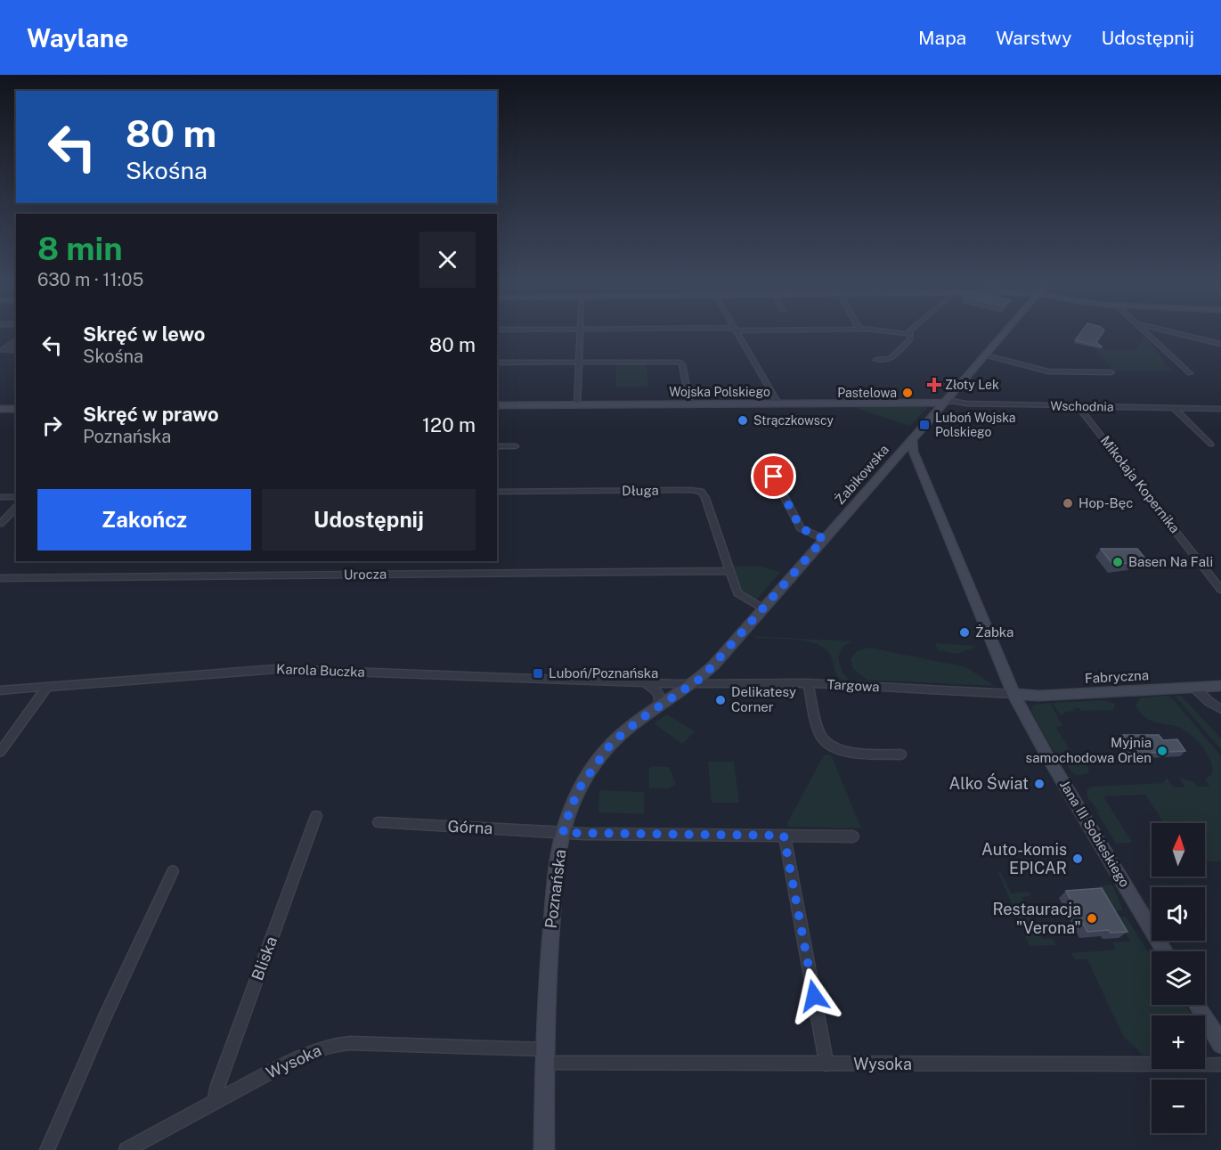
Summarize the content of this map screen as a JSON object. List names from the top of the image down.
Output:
{
  "streets": {
    "street": [
      "Wojska Polskiego",
      "Wschodnia",
      "Żabikowska",
      "Mikołaja Kopernika",
      "Długa",
      "Urocza",
      "Karola Buczka",
      "Fabryczna",
      "Targowa",
      "Górna",
      "Jana III Sobieskiego",
      "Poznańska",
      "Bliska",
      "Wysoka"
    ]
  },
  "crossings": [
    ["Wojska Polskiego", "Wschodnia"],
    ["Wojska Polskiego", "Żabikowska"],
    ["Wschodnia", "Żabikowska"],
    ["Wschodnia", "Mikołaja Kopernika"],
    ["Żabikowska", "Karola Buczka"],
    ["Żabikowska", "Targowa"],
    ["Żabikowska", "Jana III Sobieskiego"],
    ["Żabikowska", "Poznańska"],
    ["Długa", "Urocza"],
    ["Karola Buczka", "Targowa"],
    ["Karola Buczka", "Poznańska"],
    ["Fabryczna", "Targowa"],
    ["Fabryczna", "Jana III Sobieskiego"],
    ["Targowa", "Jana III Sobieskiego"],
    ["Targowa", "Poznańska"],
    ["Górna", "Poznańska"],
    ["Poznańska", "Wysoka"],
    ["Bliska", "Wysoka"]
  ],
  "places": {
    "health": ["Złoty Lek"],
    "other": [
      "Pastelowa",
      "Strączkowscy",
      "Hop-Bęc",
      "Basen Na Fali",
      "Żabka",
      "Delikatesy Corner",
      "Myjnia samochodowa Orlen",
      "Alko Świat",
      "Auto-komis EPICAR",
      "Restauracja \"Verona\""
    ],
    "transit": ["Luboń Wojska Polskiego", "Luboń/Poznańska"]
  },
  "north": "top",
  "page": {
    "header": "Waylane",
    "nav": ["Mapa", "Warstwy", "Udostępnij"],
    "turn": ["80 m", "Skośna"],
    "heading": ["8 min", "630 m · 11:05"],
    "list": [
      {
        "name": "Skręć w lewo",
        "note": "Skośna",
        "value": "80 m"
      },
      {
        "name": "Skręć w prawo",
        "note": "Poznańska",
        "value": "120 m"
      }
    ],
    "buttons": ["Zakończ", "Udostępnij"],
    "map_buttons": ["+", "−"]
  }
}
